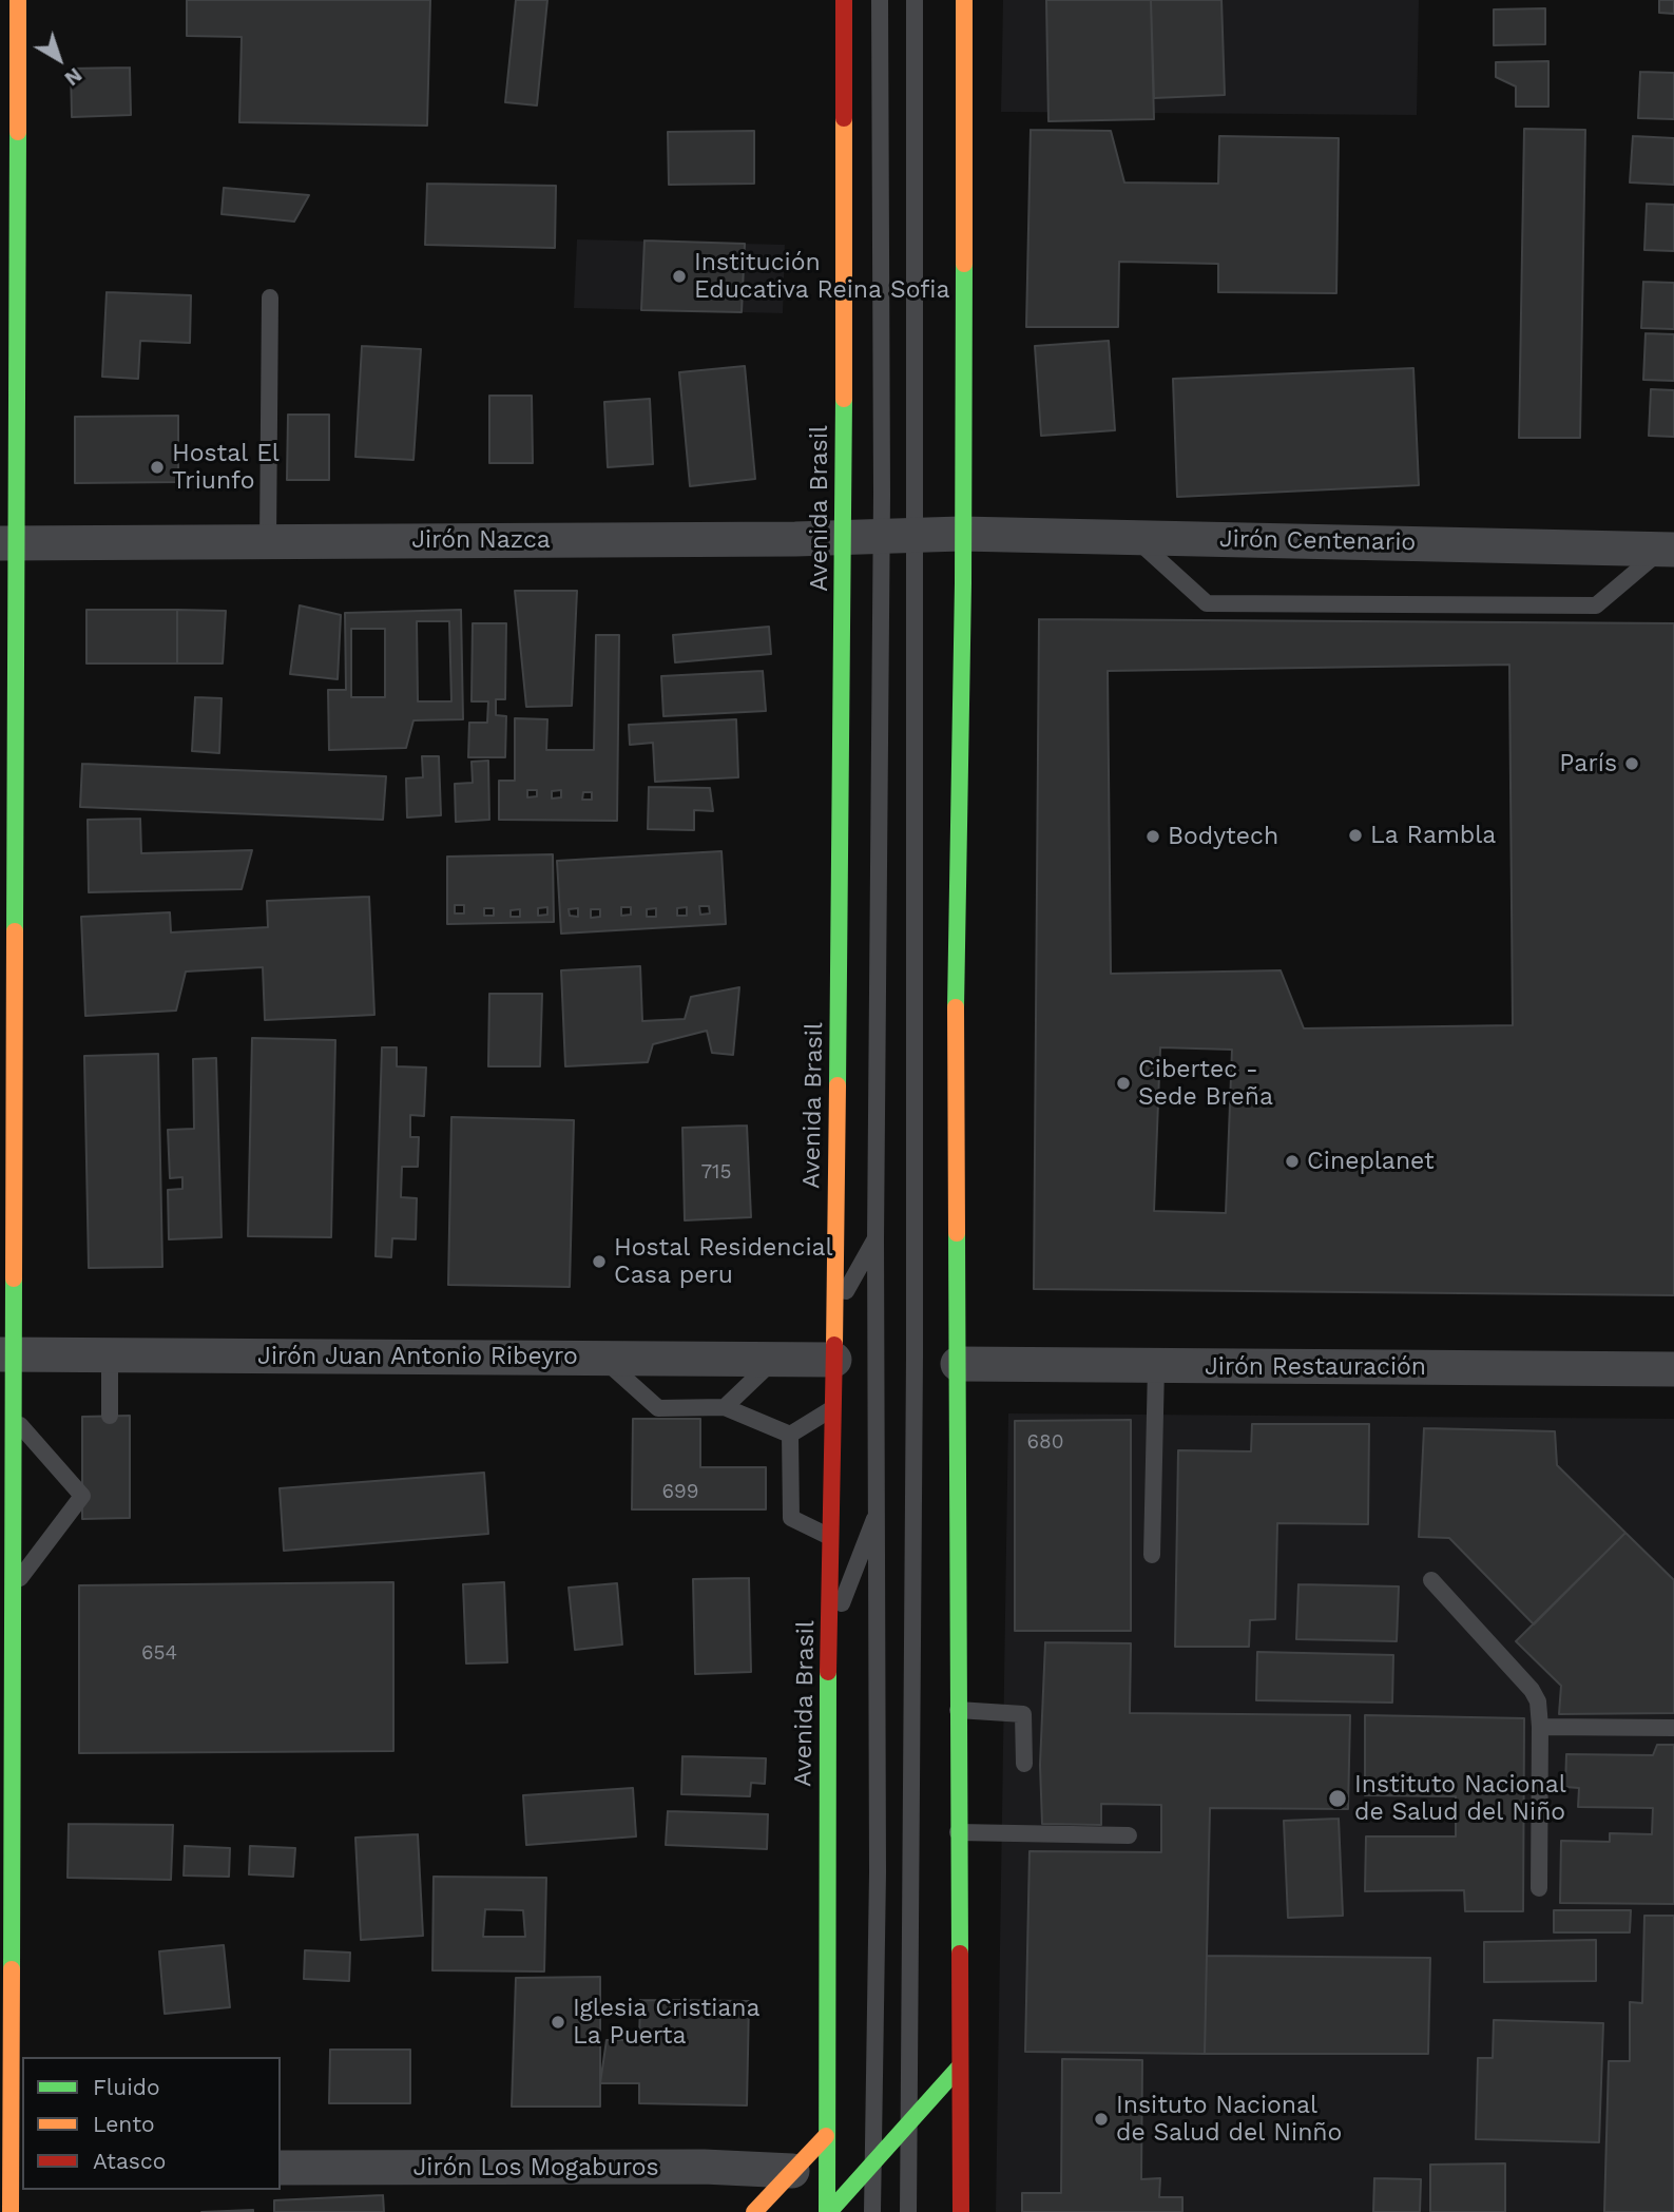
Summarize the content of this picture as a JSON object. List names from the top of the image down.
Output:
{
  "streets": {
    "main road": ["Avenida Brasil"],
    "street": [
      "Jirón Nazca",
      "Jirón Centenario",
      "Jirón Juan Antonio Ribeyro",
      "Jirón Restauración",
      "Jirón Los Mogaburos"
    ]
  },
  "crossings": [
    ["Avenida Brasil", "Jirón Nazca"],
    ["Avenida Brasil", "Jirón Juan Antonio Ribeyro"],
    ["Jirón Nazca", "Jirón Centenario"]
  ],
  "places": [
    "Institución Educativa Reina Sofia",
    "Hostal El Triunfo",
    "París",
    "La Rambla",
    "Bodytech",
    "Cibertec - Sede Breña",
    "Cineplanet",
    "Hostal Residencial Casa peru",
    "Instituto Nacional de Salud del Niño",
    "Iglesia Cristiana La Puerta",
    "Insituto Nacional de Salud del Ninño"
  ],
  "house_numbers": [
    "715",
    "680",
    "699",
    "654"
  ],
  "legend": ["Fluido", "Lento", "Atasco"],
  "north": "bottom right"
}
